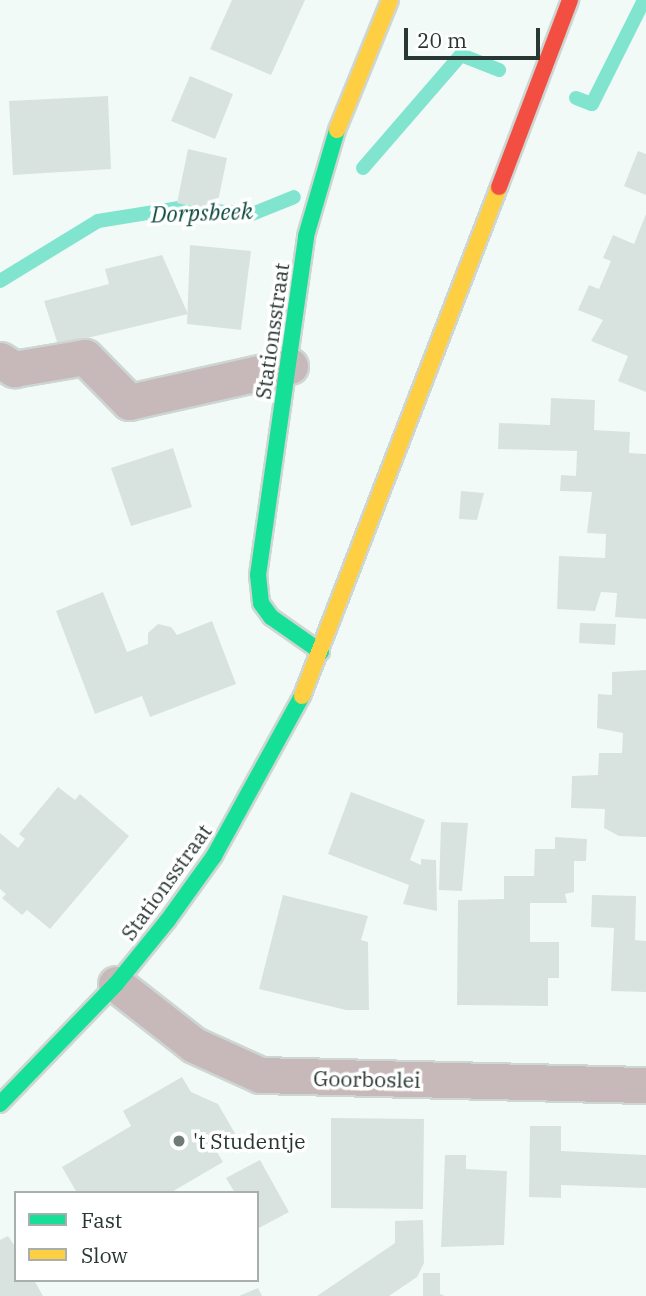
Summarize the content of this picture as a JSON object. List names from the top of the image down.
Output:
{
  "streets": {
    "street": ["Stationsstraat", "Goorboslei"]
  },
  "crossings": [
    ["Stationsstraat", "Goorboslei"]
  ],
  "water": ["Dorpsbeek"],
  "places": ["'t Studentje"],
  "legend": ["Fast", "Slow"],
  "scale_bar": "20 m"
}
